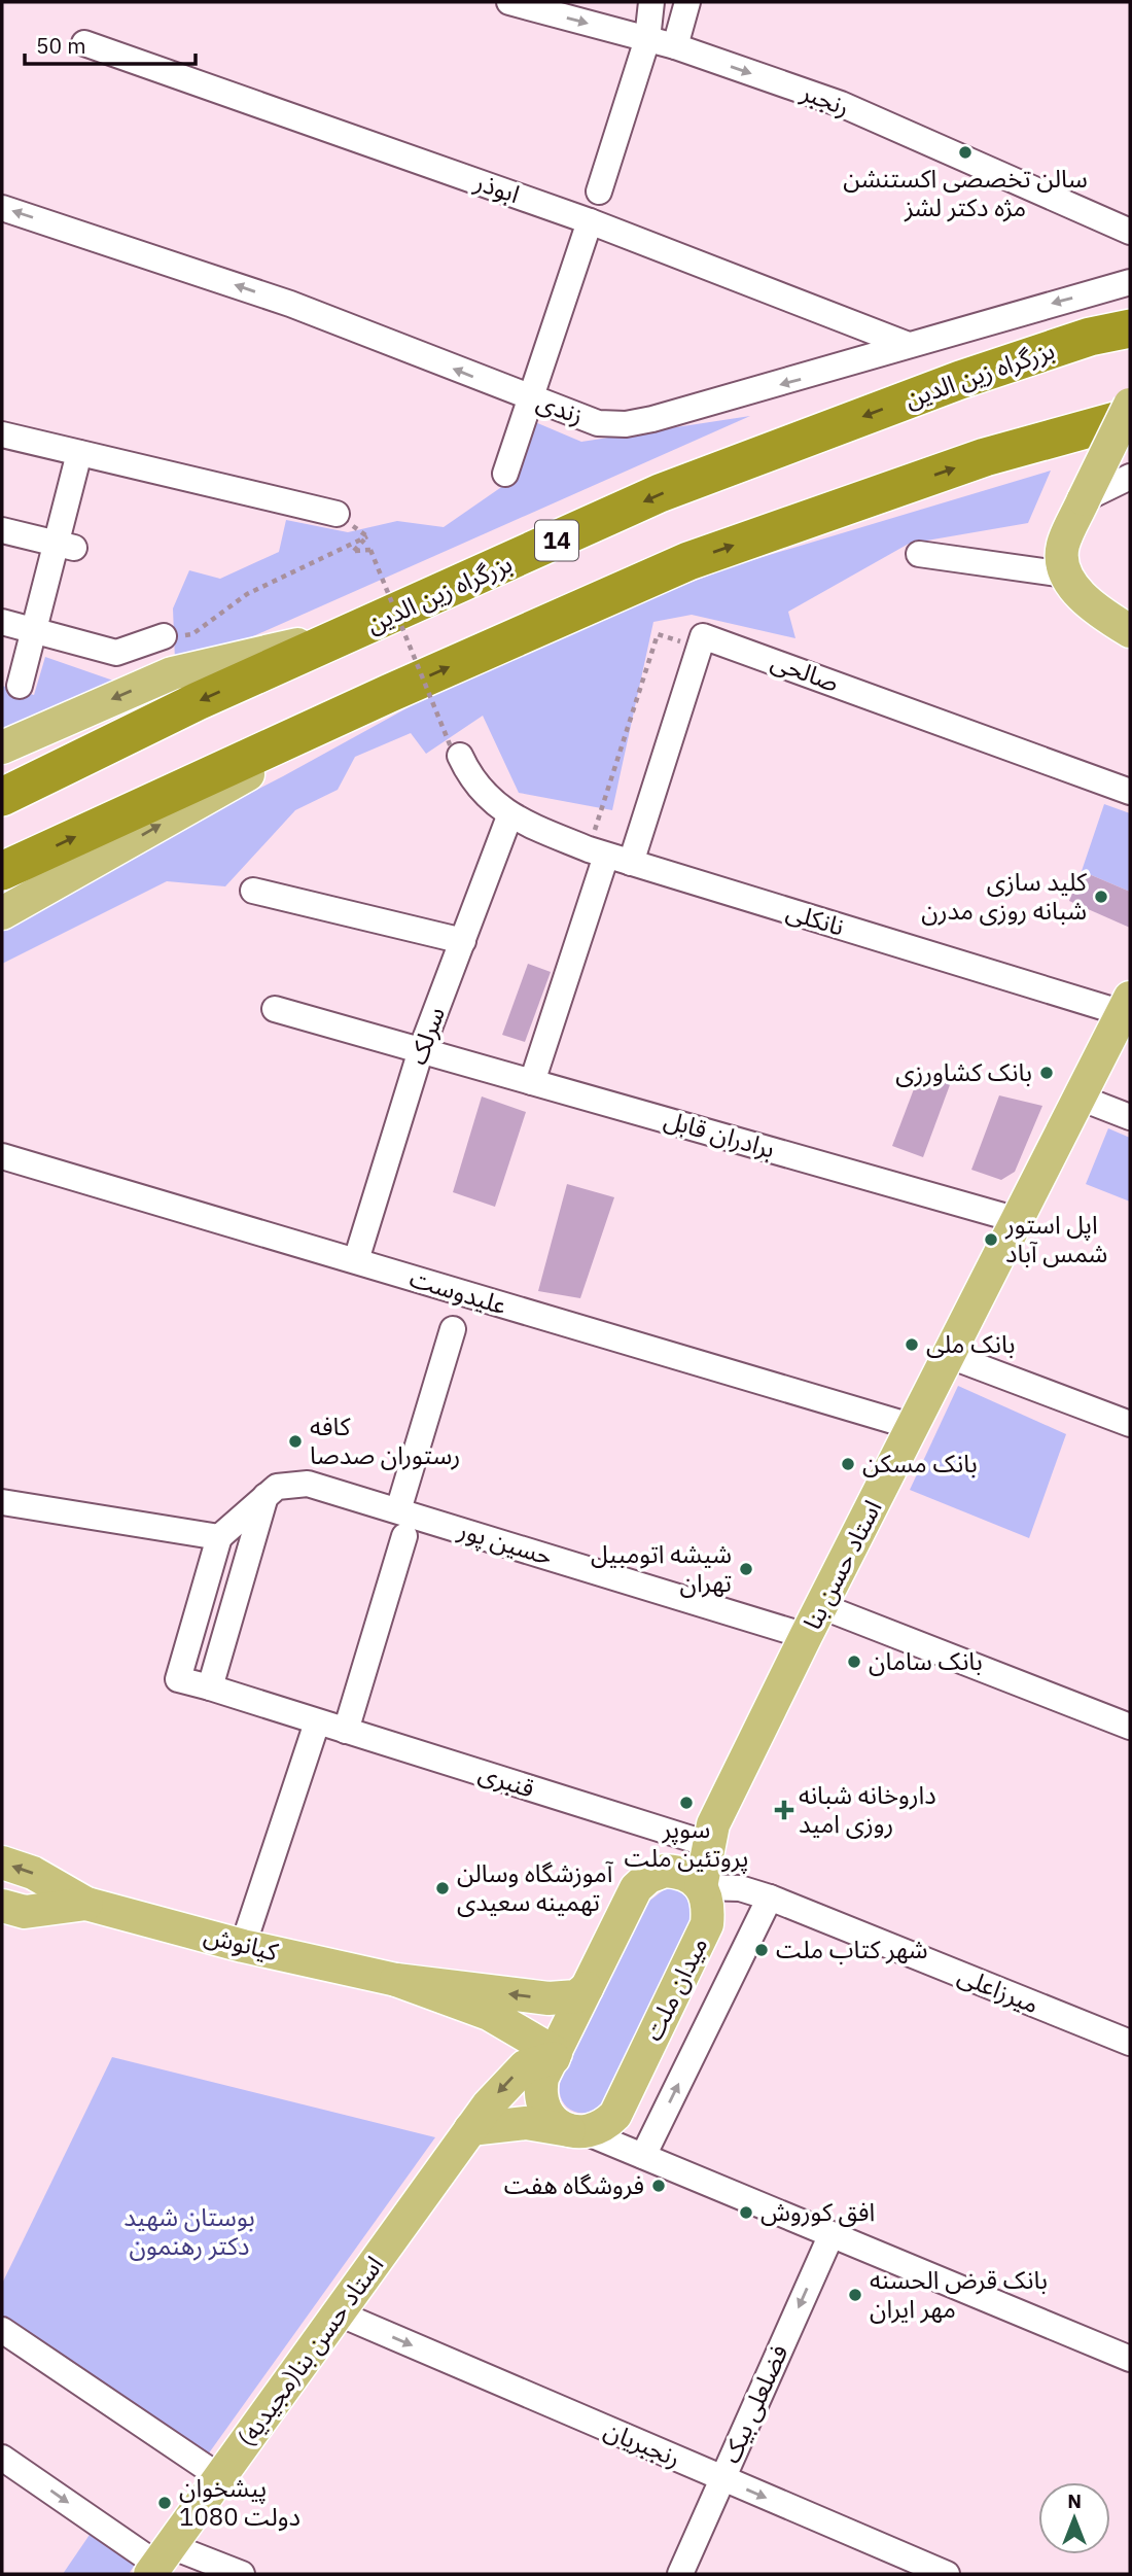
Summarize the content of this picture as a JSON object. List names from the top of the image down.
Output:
{
  "streets": {
    "highway": ["بزرگراه زین الدین", "14"],
    "main road": [
      "استاد حسن بنا",
      "کیانوش",
      "میدان ملت",
      "استاد حسن بنا(مجیدیه)"
    ],
    "street": [
      "رنجبر",
      "ابوذر",
      "زندی",
      "صالحی",
      "نانکلی",
      "سرلک",
      "برادران قابل",
      "علیدوست",
      "حسین پور",
      "قنبری",
      "میرزاعلی",
      "فضلعلی بیک",
      "رنجبریان"
    ]
  },
  "crossings": [
    ["ابوذر", "زندی"],
    ["نانکلی", "سرلک"],
    ["نانکلی", "استاد حسن بنا"],
    ["سرلک", "برادران قابل"],
    ["سرلک", "علیدوست"],
    ["برادران قابل", "استاد حسن بنا"],
    ["علیدوست", "استاد حسن بنا"],
    ["حسین پور", "استاد حسن بنا"],
    ["حسین پور", "قنبری"],
    ["استاد حسن بنا", "قنبری"],
    ["کیانوش", "استاد حسن بنا(مجیدیه)"],
    ["میدان ملت", "میرزاعلی"],
    ["استاد حسن بنا(مجیدیه)", "رنجبریان"],
    ["فضلعلی بیک", "رنجبریان"]
  ],
  "one_way": ["رنجبر", "فضلعلی بیک", "رنجبریان"],
  "parks": ["بوستان شهید دکتر رهنمون"],
  "places": {
    "other": [
      "سالن تخصصی اکستنشن مژه دکتر لشز",
      "کلید سازی شبانه روزی مدرن",
      "بانک کشاورزی",
      "اپل استور شمس آباد",
      "بانک ملی",
      "کافه رستوران صدصا",
      "بانک مسکن",
      "شیشه اتومبیل تهران",
      "بانک سامان",
      "سوپر پروتئین ملت",
      "آموزشگاه وسالن تهمینه سعیدی",
      "شهر کتاب ملت",
      "فروشگاه هفت",
      "افق کوروش",
      "بانک قرض الحسنه مهر ایران",
      "پیشخوان دولت 1080"
    ],
    "health": ["داروخانه شبانه روزی امید"]
  },
  "scale_bar": "50 m",
  "north": "top"
}
